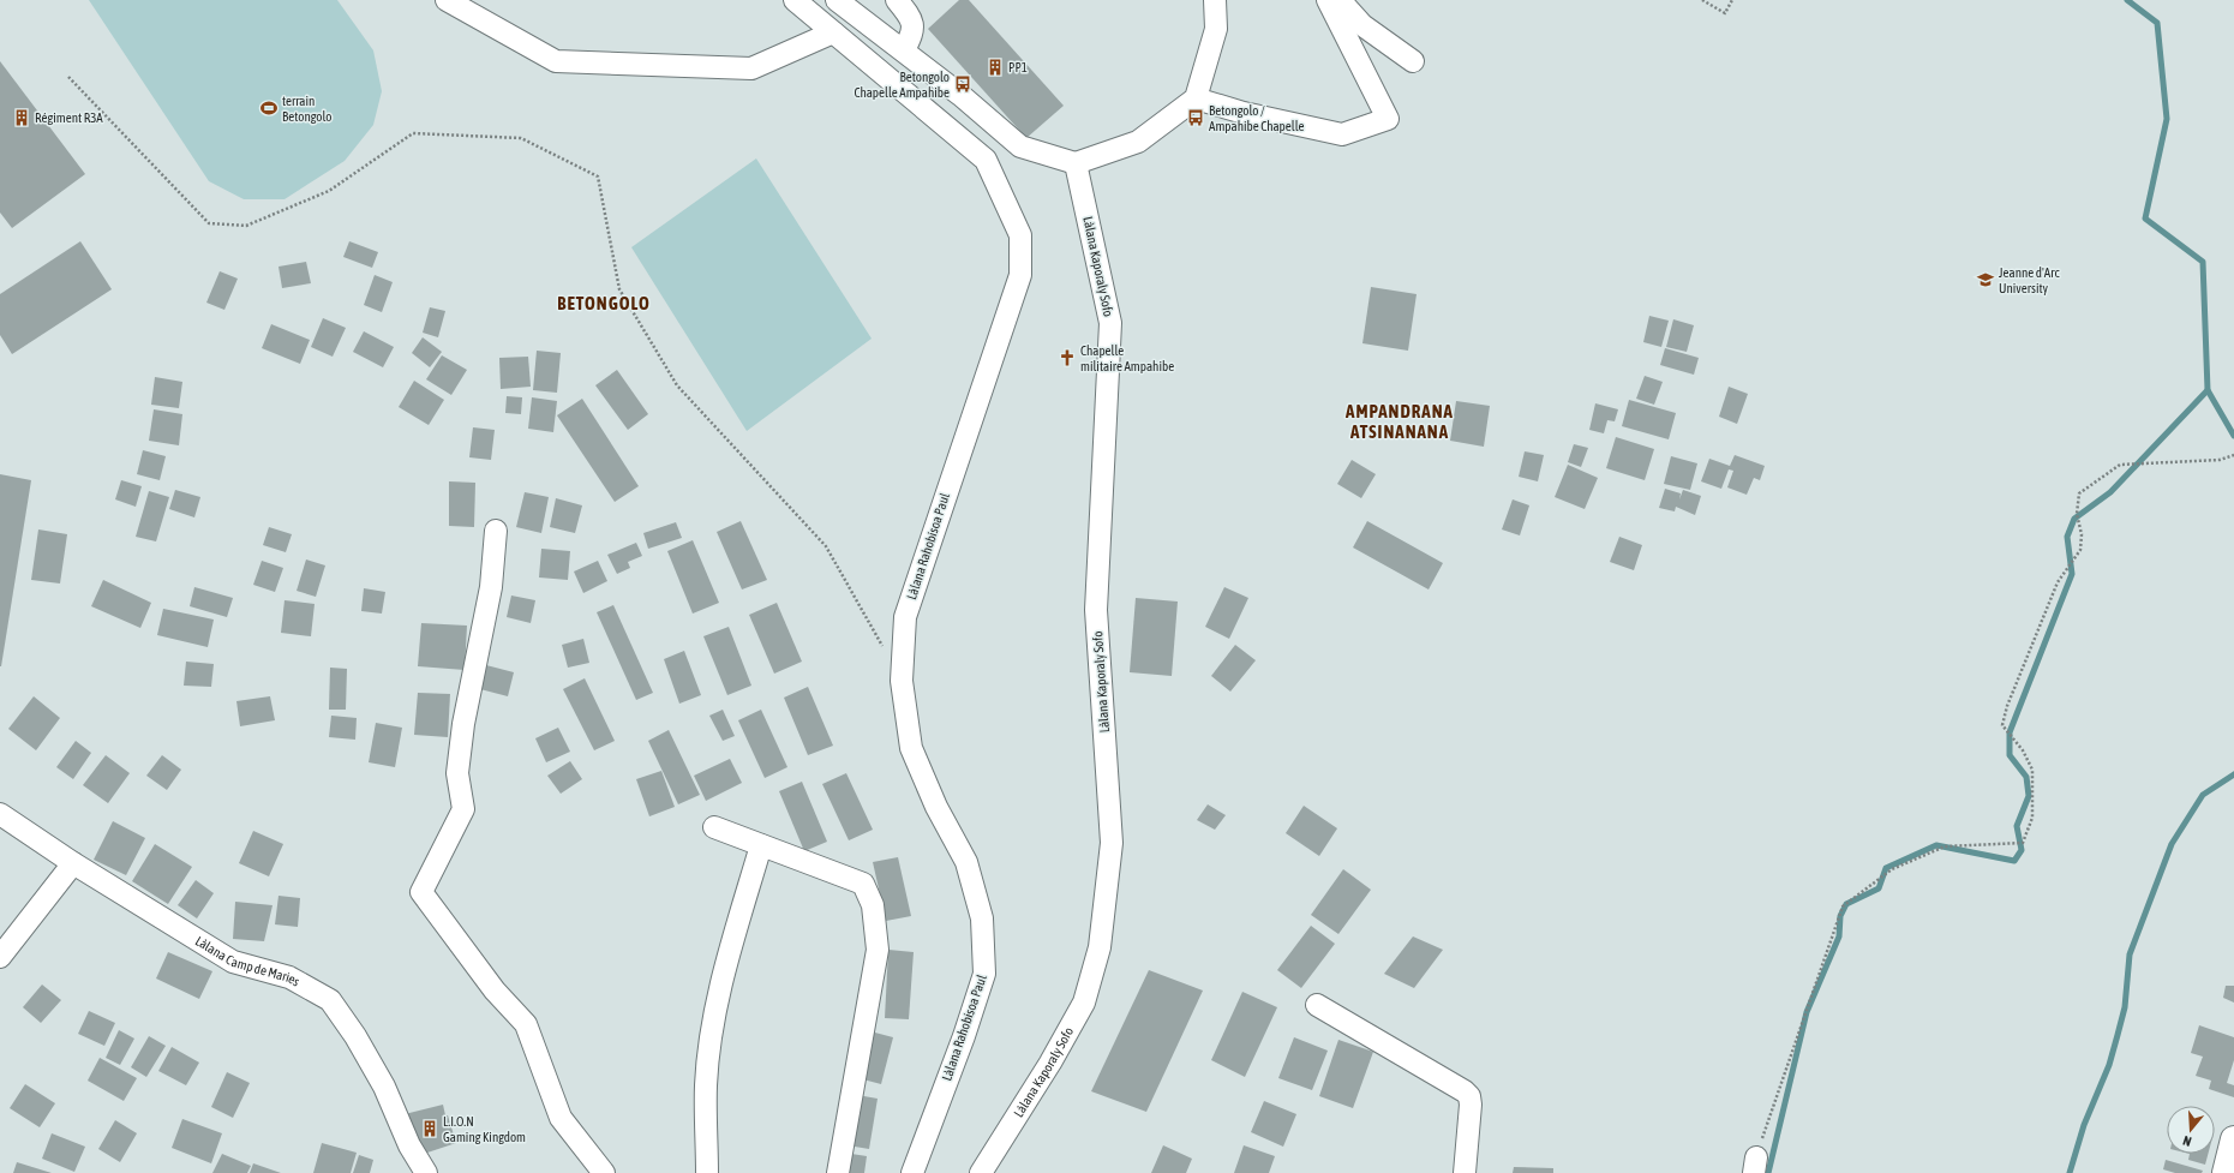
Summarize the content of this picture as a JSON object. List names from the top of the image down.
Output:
{
  "streets": {
    "street": ["Làlana Kaporaly Sofo", "Làlana Rahobisoa Paul", "Làlana Camp de Maries"]
  },
  "districts": ["BETONGOLO", "AMPANDRANA ATSINANANA"],
  "places": {
    "building": ["PP1", "Régiment R3A", "L.I.O.N Gaming Kingdom"],
    "bus stop": ["Betongolo Chapelle Ampahibe", "Betongolo / Ampahibe Chapelle"],
    "sports": ["terrain Betongolo"],
    "school or university": ["Jeanne d'Arc University"],
    "church": ["Chapelle militaire Ampahibe"]
  },
  "north": "bottom"
}
